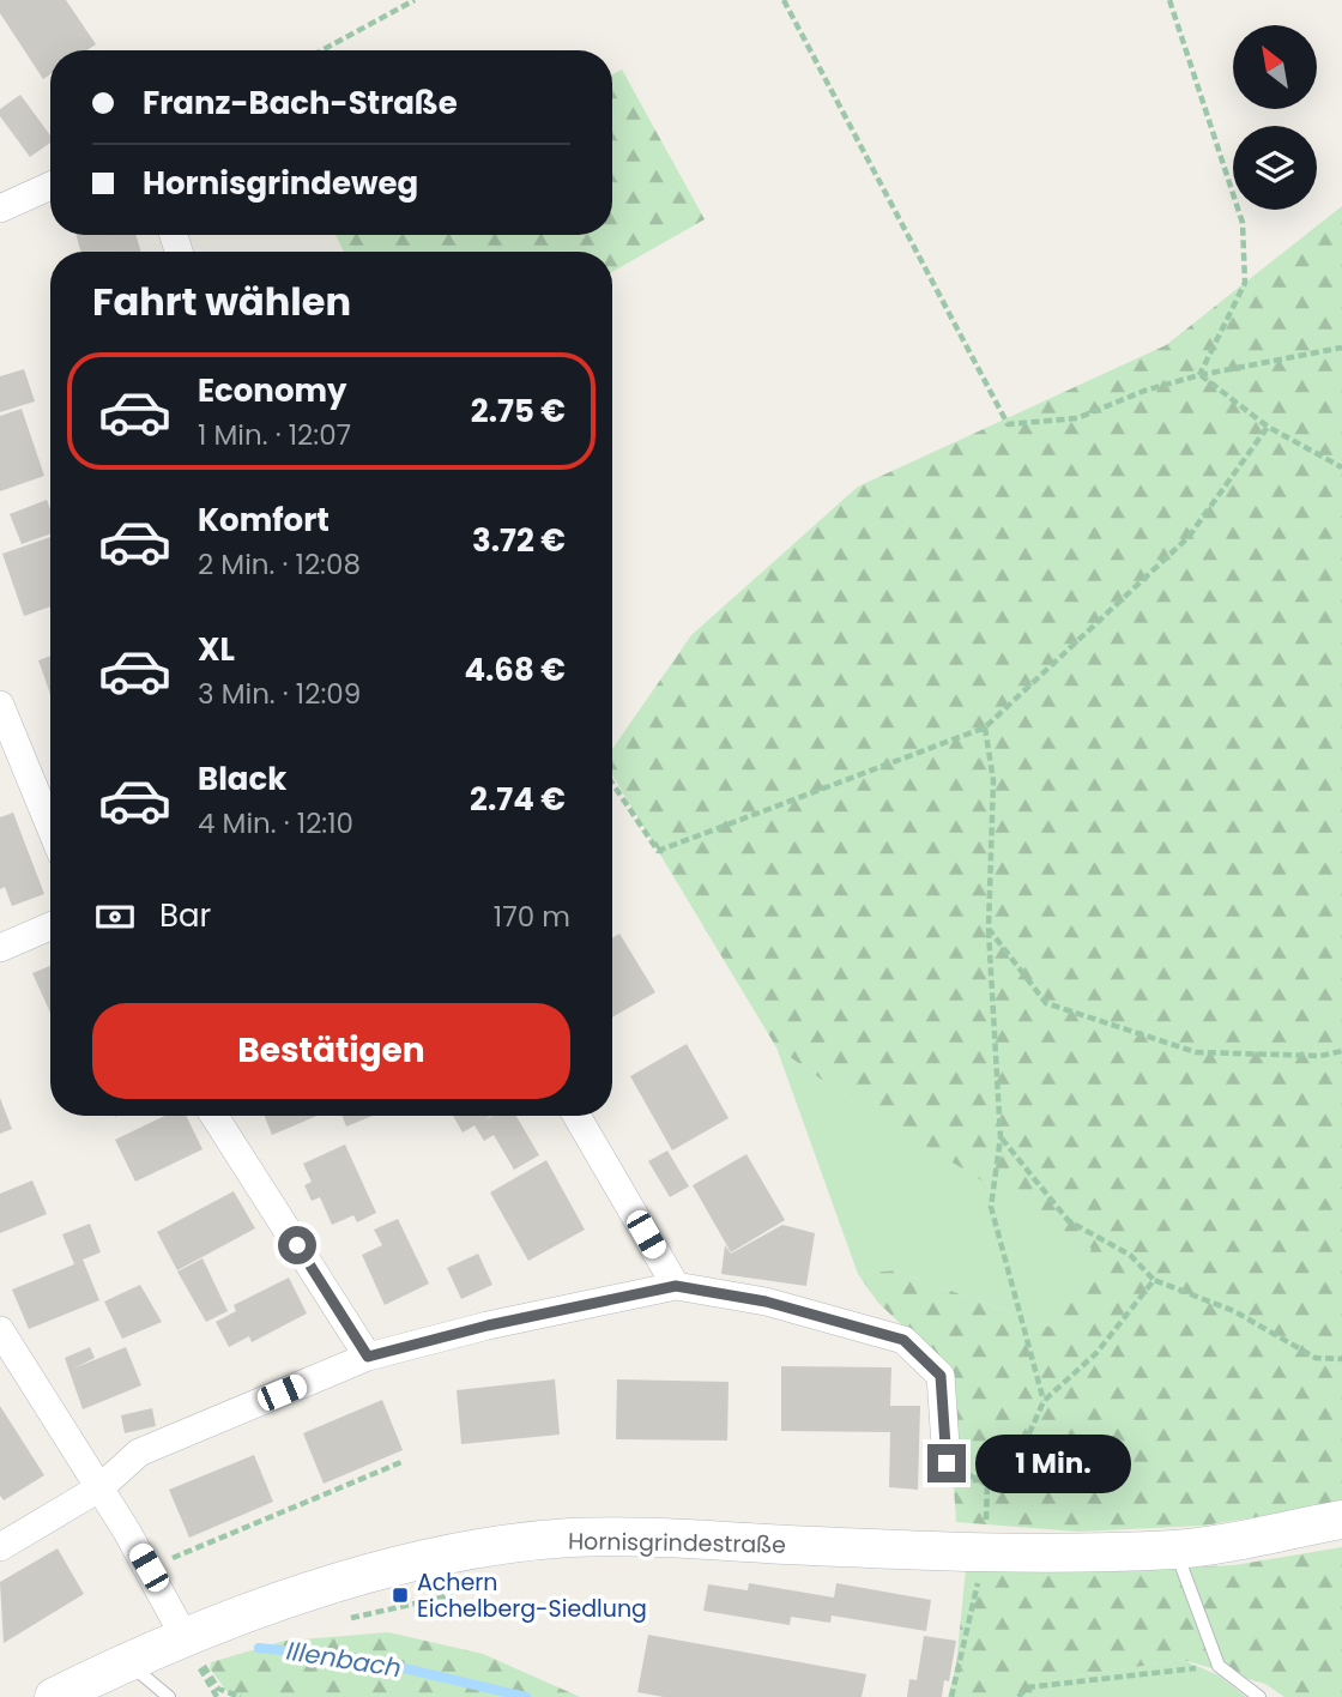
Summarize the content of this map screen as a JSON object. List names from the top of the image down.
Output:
{
  "streets": {
    "main road": ["Hornisgrindestraße"]
  },
  "water": ["Illenbach"],
  "places": {
    "transit": ["Achern Eichelberg-Siedlung"]
  },
  "north": "top left",
  "page": {
    "banner": ["Franz-Bach-Straße", "Hornisgrindeweg"],
    "heading": "Fahrt wählen",
    "list": [
      {
        "name": "Economy",
        "note": "1 Min. · 12:07",
        "value": "2.75 €"
      },
      {
        "name": "Komfort",
        "note": "2 Min. · 12:08",
        "value": "3.72 €"
      },
      {
        "name": "XL",
        "note": "3 Min. · 12:09",
        "value": "4.68 €"
      },
      {
        "name": "Black",
        "note": "4 Min. · 12:10",
        "value": "2.74 €"
      }
    ],
    "pay": ["Bar", "170 m"],
    "buttons": "Bestätigen",
    "bubble": "1 Min."
  }
}
